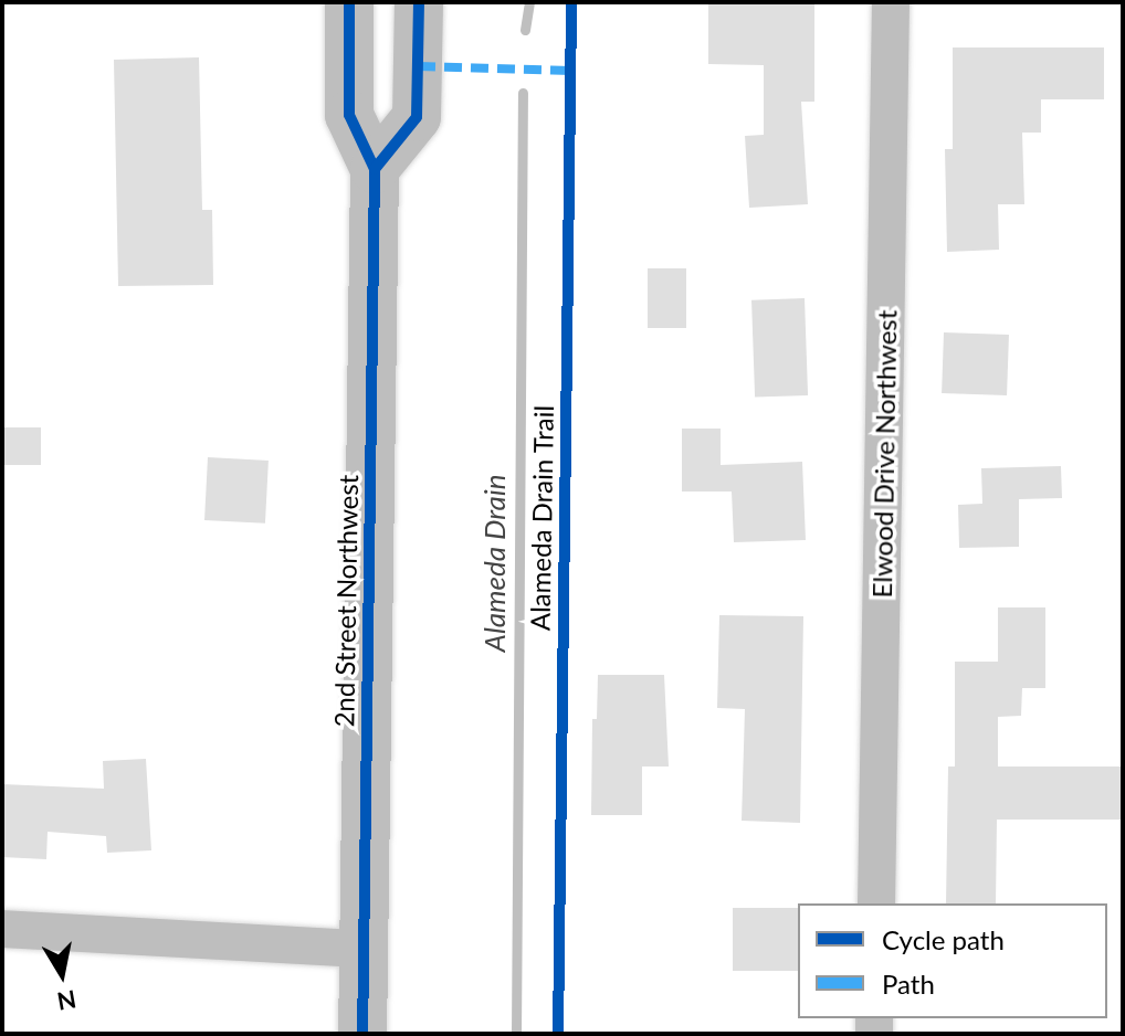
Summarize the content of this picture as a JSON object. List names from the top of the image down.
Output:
{
  "streets": {
    "main road": ["2nd Street Northwest"],
    "street": ["Elwood Drive Northwest"],
    "cycle path": ["Alameda Drain Trail"]
  },
  "water": ["Alameda Drain"],
  "legend": ["Cycle path", "Path"],
  "north": "bottom"
}
